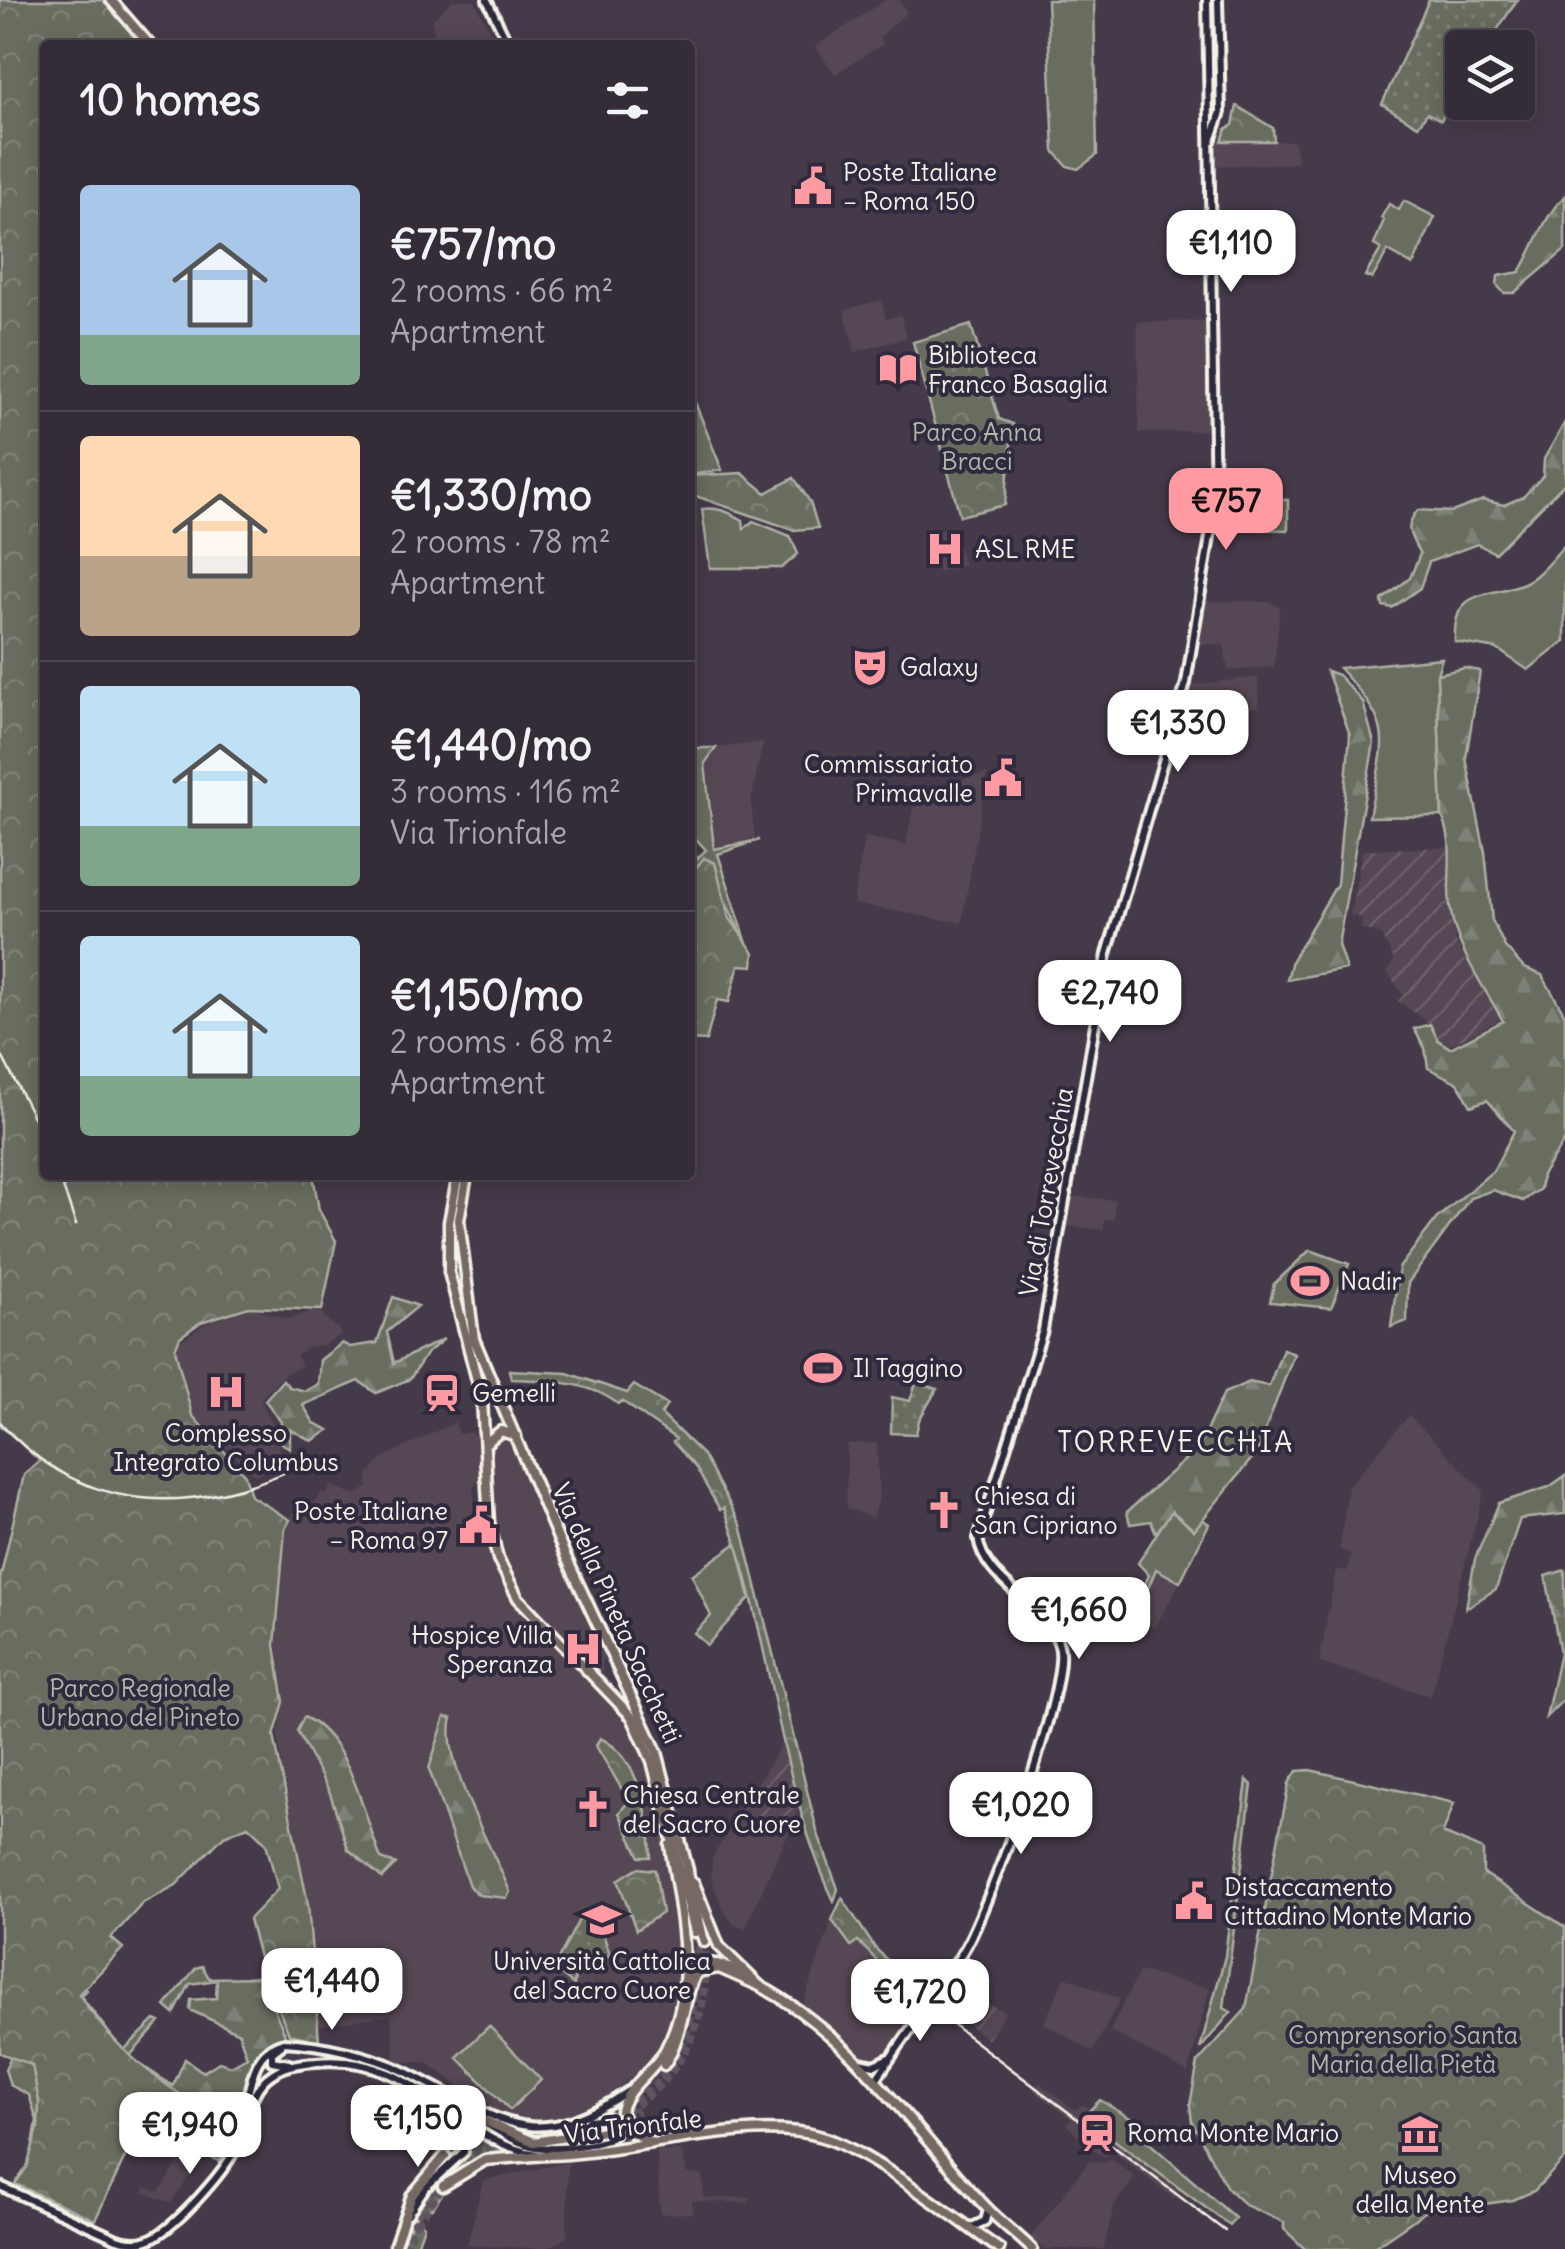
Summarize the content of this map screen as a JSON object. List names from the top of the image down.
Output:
{
  "streets": {
    "main road": ["Via di Torrevecchia", "Via della Pineta Sacchetti", "Via Trionfale"]
  },
  "districts": ["TORREVECCHIA"],
  "parks": ["Parco Anna Bracci", "Parco Regionale Urbano del Pineto", "Comprensorio Santa Maria della Pietà"],
  "places": {
    "public building": [
      "Poste Italiane – Roma 150",
      "Commissariato Primavalle",
      "Poste Italiane – Roma 97",
      "Distaccamento Cittadino Monte Mario"
    ],
    "library": ["Biblioteca Franco Basaglia"],
    "hospital": ["ASL RME", "Complesso Integrato Columbus", "Hospice Villa Speranza"],
    "theatre": ["Galaxy"],
    "sports": ["Nadir", "Il Taggino"],
    "station": ["Gemelli", "Roma Monte Mario"],
    "church": ["Chiesa di San Cipriano", "Chiesa Centrale del Sacro Cuore"],
    "school or university": ["Università Cattolica del Sacro Cuore"],
    "museum": ["Museo della Mente"]
  },
  "page": {
    "heading": "10 homes",
    "list": [
      {
        "name": "€757/mo",
        "note": "2 rooms · 66 m² · Apartment"
      },
      {
        "name": "€1,330/mo",
        "note": "2 rooms · 78 m² · Apartment"
      },
      {
        "name": "€1,440/mo",
        "note": "3 rooms · 116 m² · Via Trionfale"
      },
      {
        "name": "€1,150/mo",
        "note": "2 rooms · 68 m² · Apartment"
      }
    ],
    "price": [
      "€1,110",
      "€757",
      "€1,330",
      "€2,740",
      "€1,660",
      "€1,020",
      "€1,440",
      "€1,720",
      "€1,150",
      "€1,940"
    ]
  }
}
